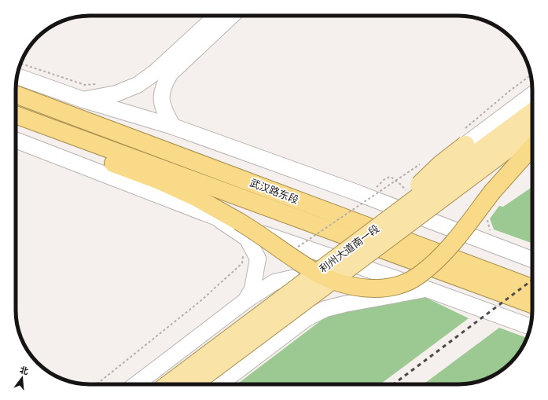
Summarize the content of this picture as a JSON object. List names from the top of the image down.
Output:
{
  "streets": {
    "highway": ["武汉路东段"],
    "main road": ["利州大道南一段"]
  },
  "north": "top"
}
